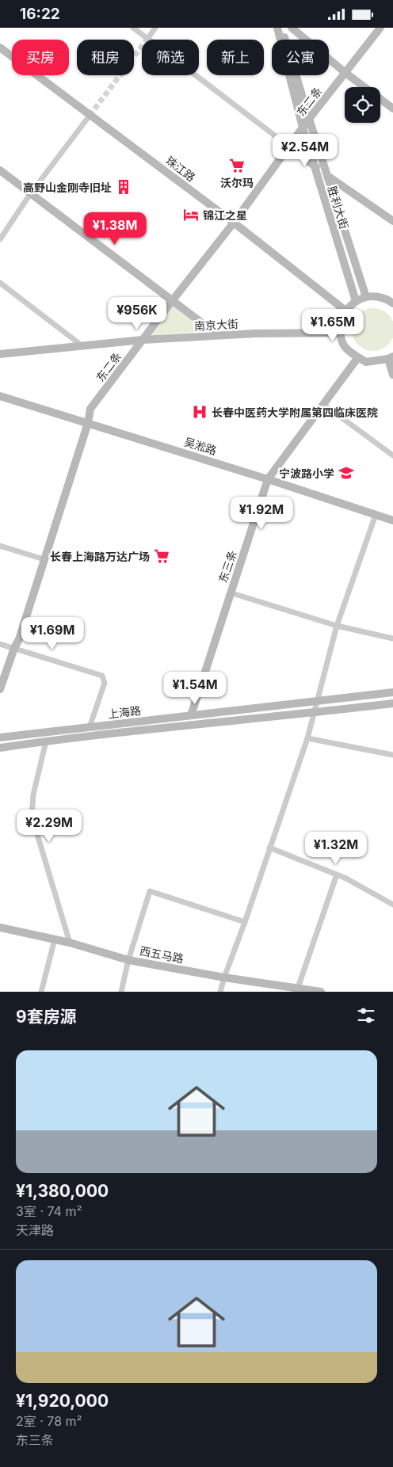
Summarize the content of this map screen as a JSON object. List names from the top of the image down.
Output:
{
  "streets": {
    "street": [
      "东二条",
      "珠江路",
      "胜利大街",
      "南京大街",
      "吴淞路",
      "东三条",
      "上海路",
      "西五马路"
    ]
  },
  "crossings": [
    ["东二条", "珠江路"],
    ["东二条", "胜利大街"],
    ["东二条", "南京大街"],
    ["东二条", "吴淞路"],
    ["吴淞路", "东三条"],
    ["东三条", "上海路"]
  ],
  "places": {
    "supermarket": ["沃尔玛", "长春上海路万达广场"],
    "building": ["高野山金刚寺旧址"],
    "hotel": ["锦江之星"],
    "hospital": ["长春中医药大学附属第四临床医院"],
    "school or university": ["宁波路小学"]
  },
  "page": {
    "status": "16:22",
    "chip": [
      "买房",
      "租房",
      "筛选",
      "新上",
      "公寓"
    ],
    "price": [
      "¥2.54M",
      "¥1.38M",
      "¥956K",
      "¥1.65M",
      "¥1.92M",
      "¥1.69M",
      "¥1.54M",
      "¥2.29M",
      "¥1.32M"
    ],
    "heading": "9套房源",
    "list": [
      {
        "name": "¥1,380,000",
        "note": "3室 · 74 m² · 天津路"
      },
      {
        "name": "¥1,920,000",
        "note": "2室 · 78 m² · 东三条"
      }
    ]
  }
}
